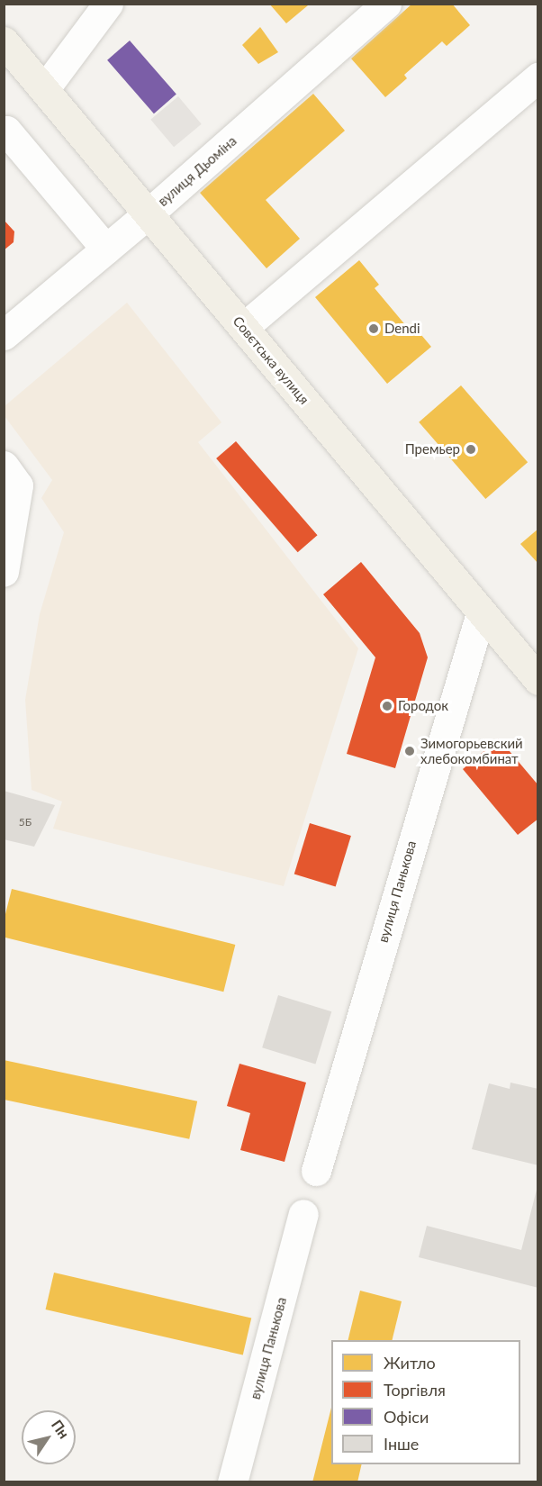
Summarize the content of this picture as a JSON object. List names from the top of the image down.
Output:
{
  "streets": {
    "main road": ["Совєтська вулиця"],
    "street": ["вулиця Дьоміна", "вулиця Панькова"]
  },
  "crossings": [
    ["вулиця Дьоміна", "Совєтська вулиця"],
    ["Совєтська вулиця", "вулиця Панькова"]
  ],
  "places": [
    "Dendi",
    "Премьер",
    "Городок",
    "Зимогорьевский хлебокомбинат"
  ],
  "house_numbers": ["5Б"],
  "legend": [
    "Житло",
    "Торгівля",
    "Офіси",
    "Інше"
  ],
  "north": "top right"
}
